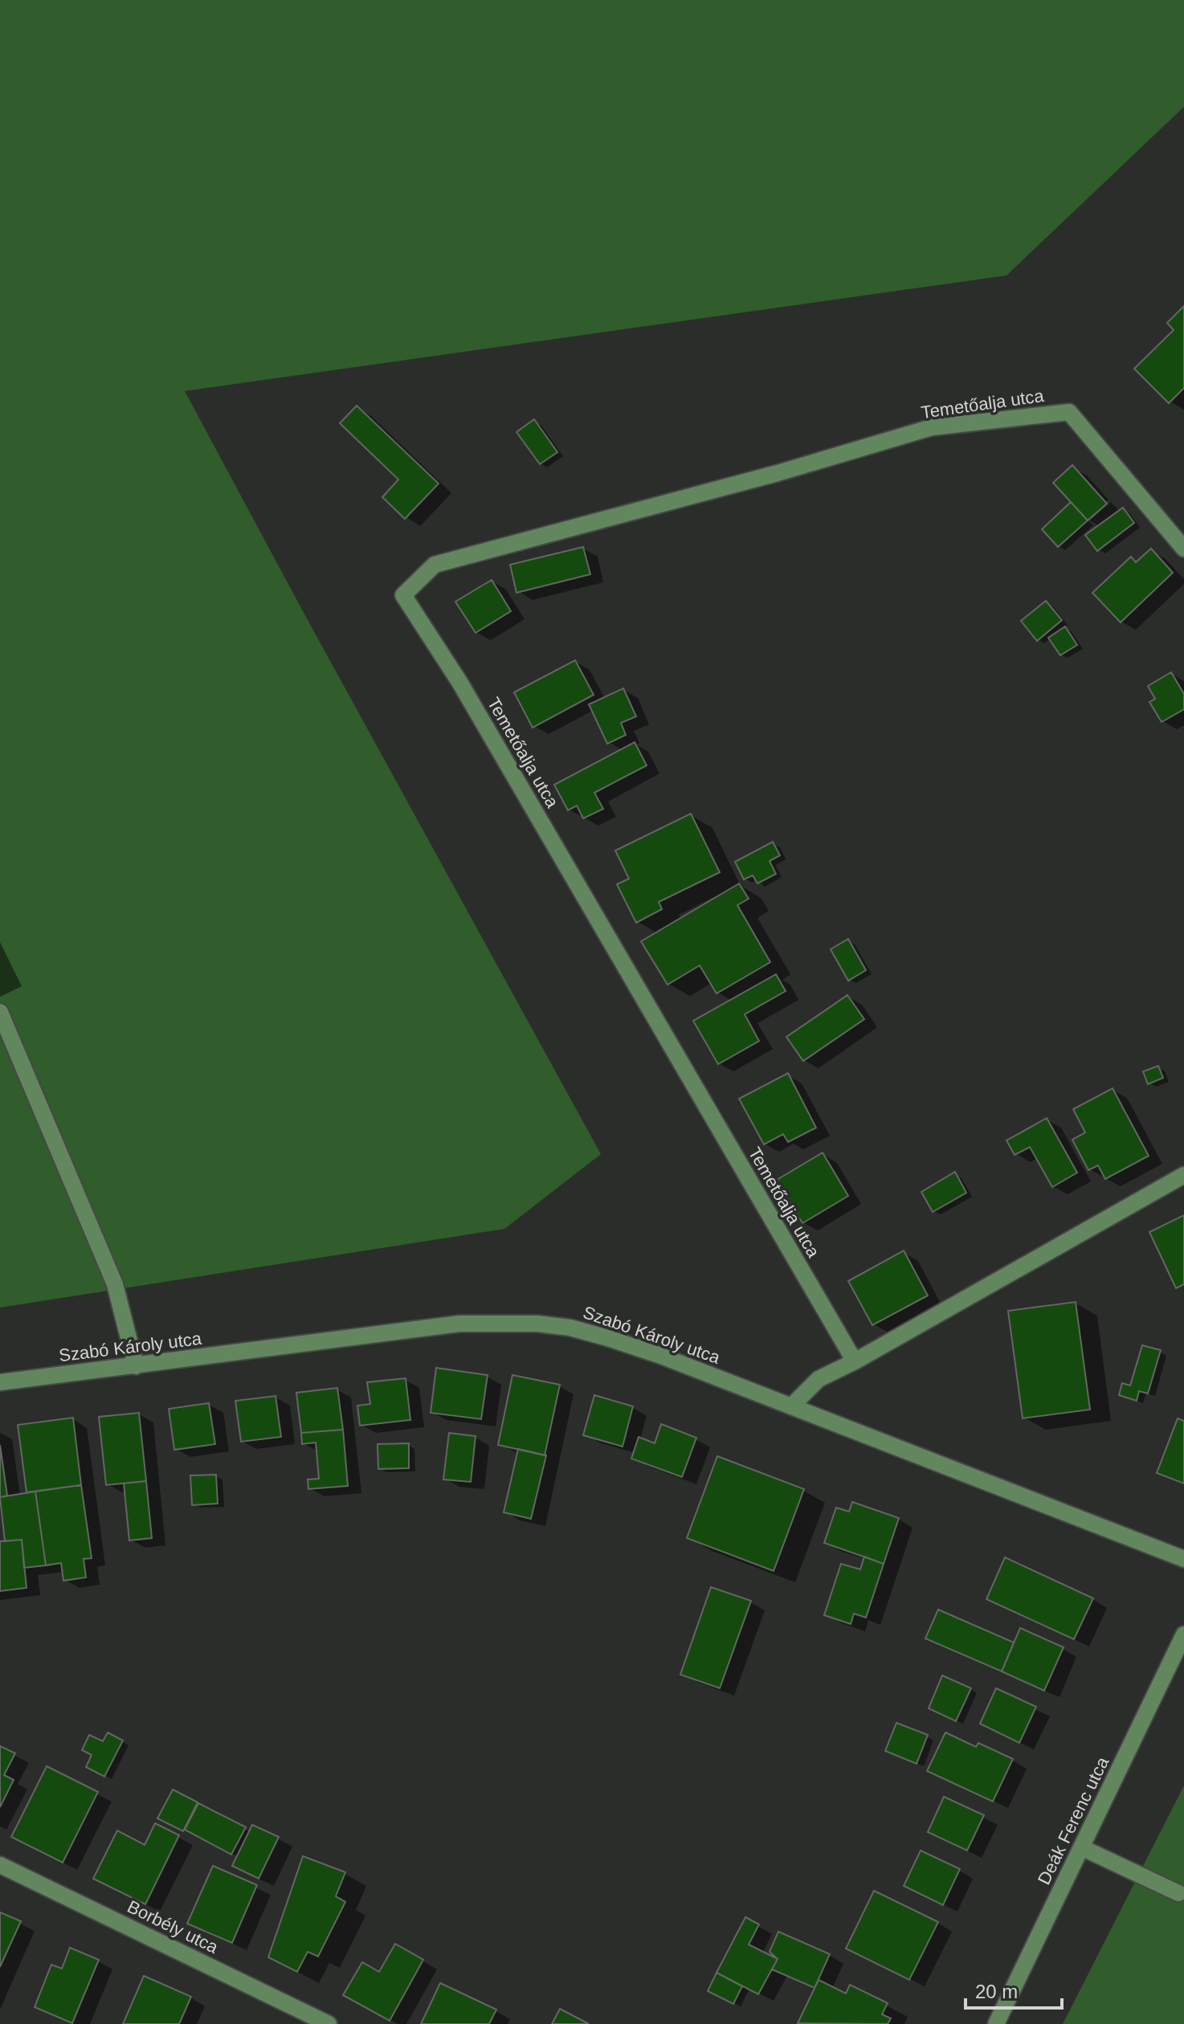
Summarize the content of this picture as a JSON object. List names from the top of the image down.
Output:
{
  "streets": {
    "street": [
      "Temetőalja utca",
      "Szabó Károly utca",
      "Deák Ferenc utca",
      "Borbély utca"
    ]
  },
  "scale_bar": "20 m"
}
